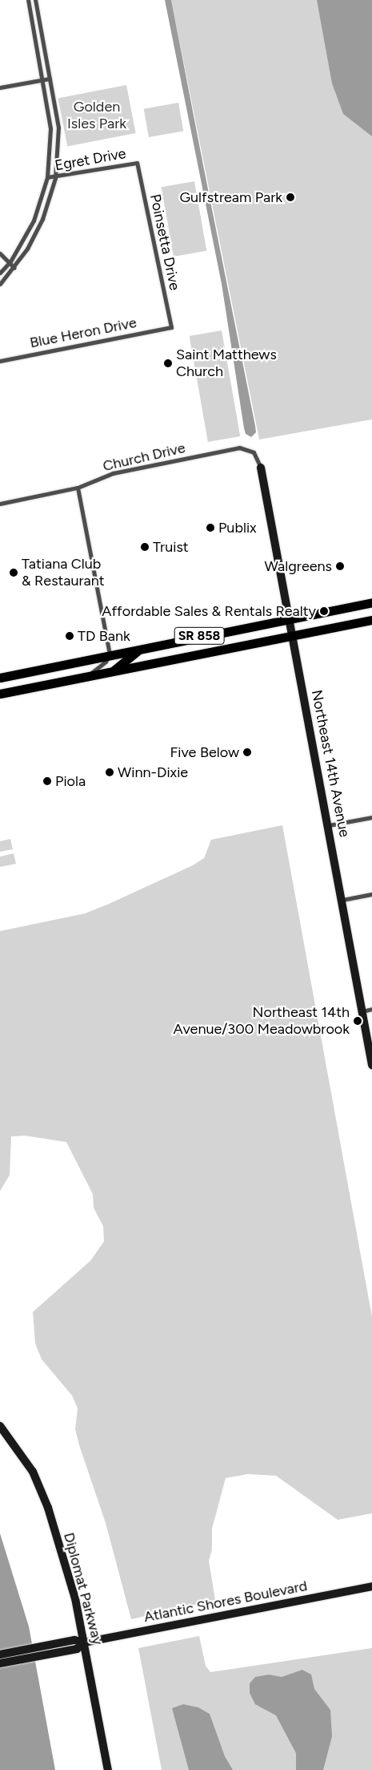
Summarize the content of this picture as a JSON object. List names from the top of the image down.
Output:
{
  "streets": {
    "main road": ["SR 858"],
    "street": [
      "Egret Drive",
      "Poinsetta Drive",
      "Blue Heron Drive",
      "Church Drive",
      "Northeast 14th Avenue",
      "Diplomat Parkway",
      "Atlantic Shores Boulevard"
    ]
  },
  "crossings": [
    ["Egret Drive", "Poinsetta Drive"],
    ["Poinsetta Drive", "Blue Heron Drive"],
    ["Church Drive", "Northeast 14th Avenue"],
    ["SR 858", "Northeast 14th Avenue"],
    ["Diplomat Parkway", "Atlantic Shores Boulevard"]
  ],
  "parks": ["Golden Isles Park"],
  "places": [
    "Gulfstream Park",
    "Saint Matthews Church",
    "Publix",
    "Truist",
    "Walgreens",
    "Tatiana Club & Restaurant",
    "Affordable Sales & Rentals Realty",
    "TD Bank",
    "Five Below",
    "Winn-Dixie",
    "Piola",
    "Northeast 14th Avenue/300 Meadowbrook"
  ]
}
